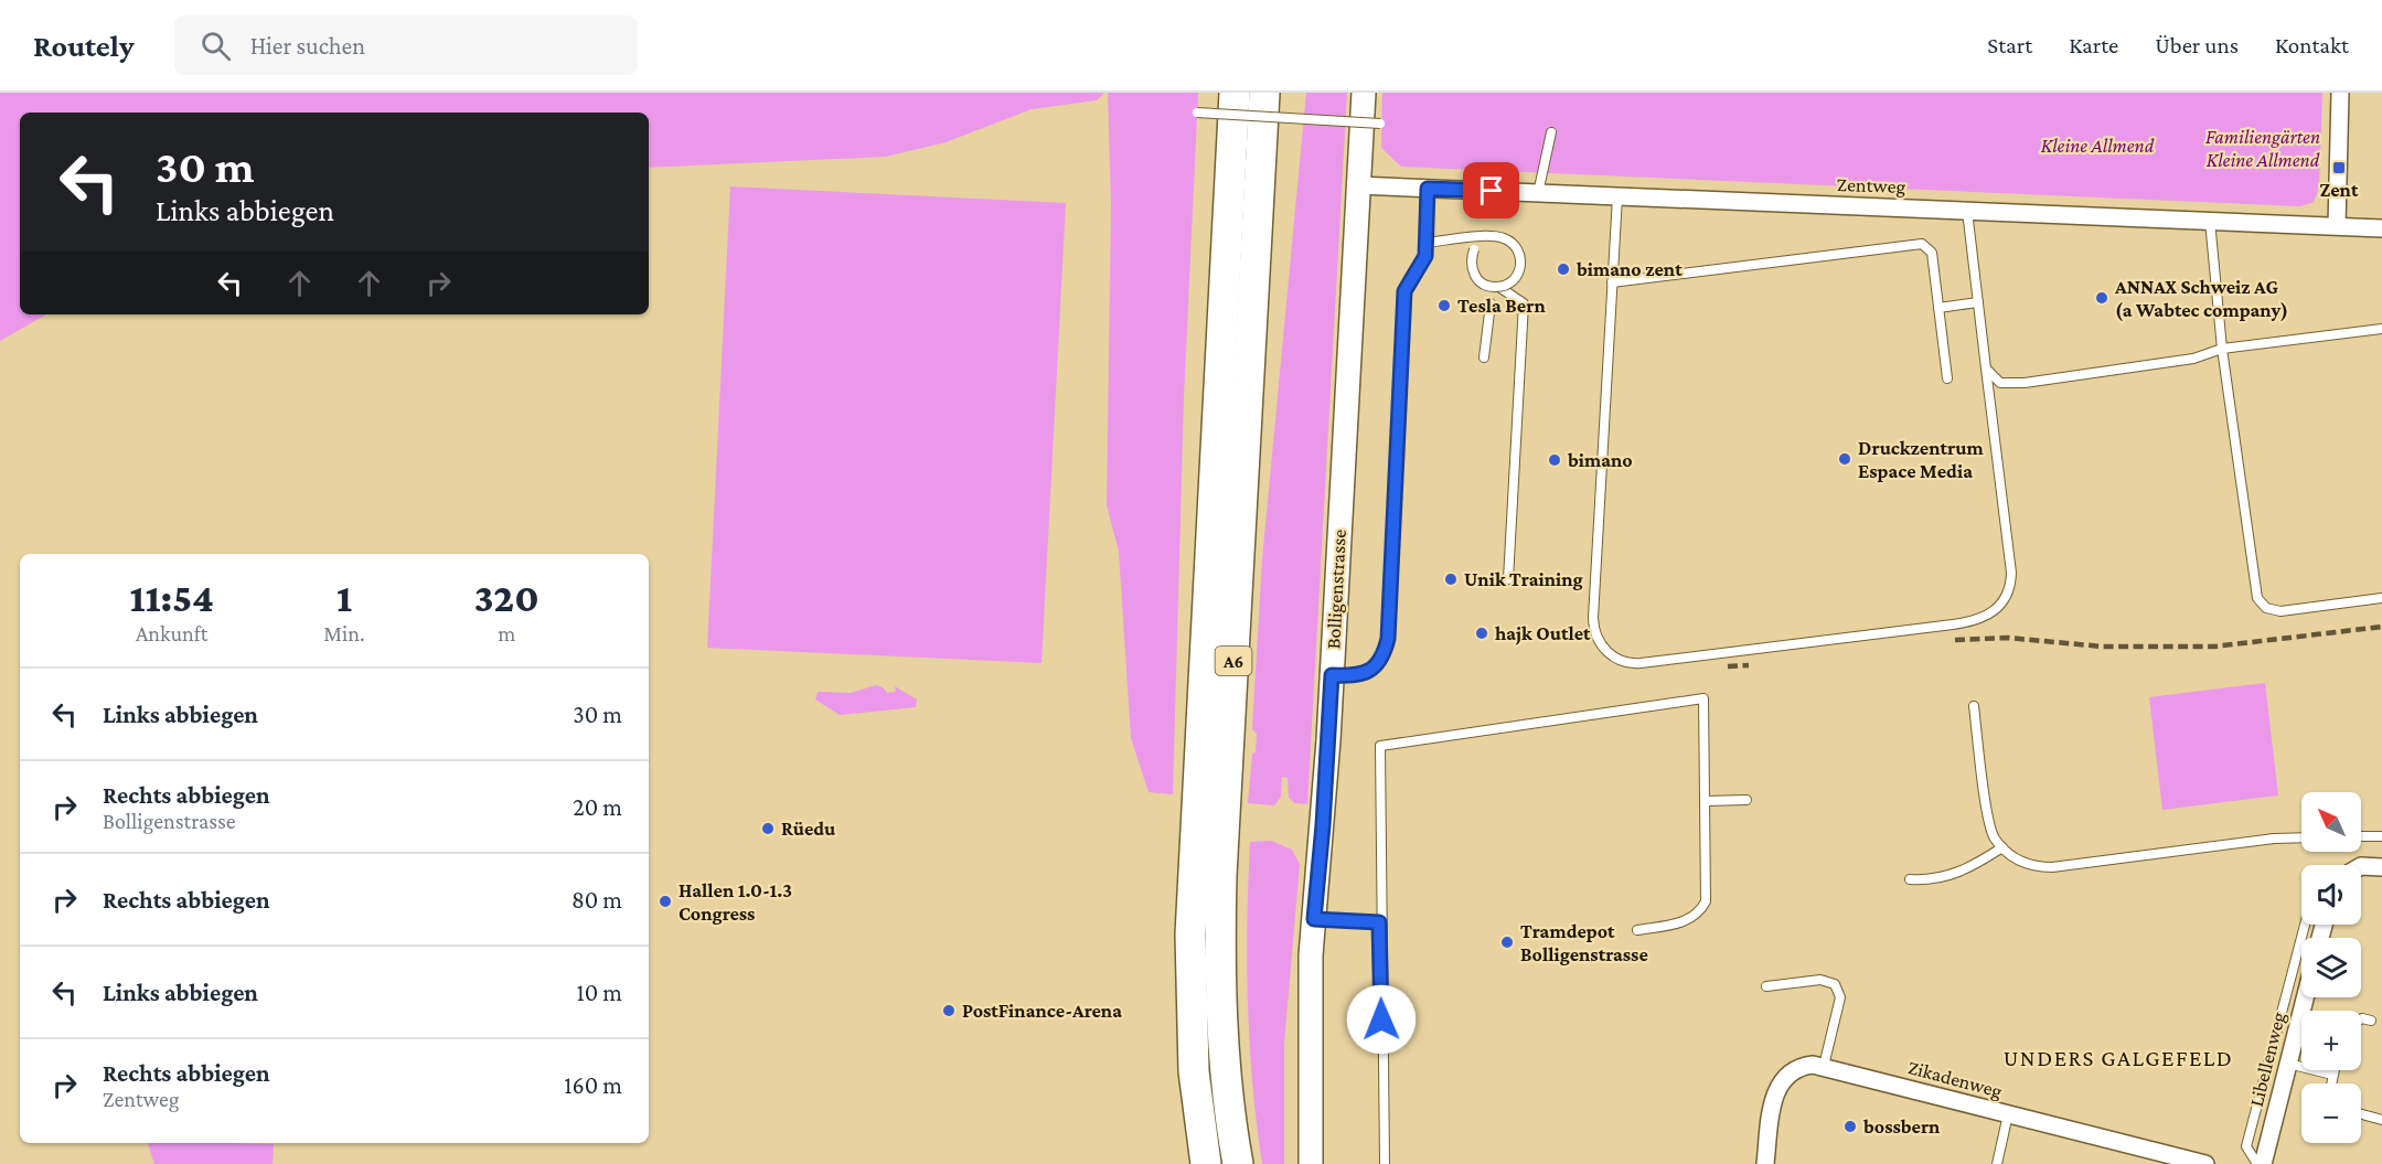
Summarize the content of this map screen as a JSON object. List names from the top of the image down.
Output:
{
  "streets": {
    "highway": ["A6"],
    "main road": ["Bolligenstrasse"],
    "street": ["Zentweg", "Libellenweg", "Zikadenweg"]
  },
  "crossings": [
    ["Zentweg", "Bolligenstrasse"]
  ],
  "districts": ["UNDERS GALGEFELD"],
  "parks": ["Familiengärten Kleine Allmend", "Kleine Allmend"],
  "places": {
    "transit": ["Zent"],
    "other": [
      "bimano zent",
      "ANNAX Schweiz AG (a Wabtec company)",
      "Tesla Bern",
      "Druckzentrum Espace Media",
      "bimano",
      "Unik Training",
      "hajk Outlet",
      "Rüedu",
      "Hallen 1.0-1.3 Congress",
      "Tramdepot Bolligenstrasse",
      "PostFinance-Arena",
      "bossbern"
    ]
  },
  "north": "top left",
  "page": {
    "header": "Routely",
    "search": "Hier suchen",
    "nav": [
      "Start",
      "Karte",
      "Über uns",
      "Kontakt"
    ],
    "turn": ["30 m", "Links abbiegen"],
    "eta": [
      "11:54",
      "Ankunft",
      "1",
      "Min.",
      "320",
      "m"
    ],
    "list": [
      {
        "name": "Links abbiegen",
        "value": "30 m"
      },
      {
        "name": "Rechts abbiegen",
        "note": "Bolligenstrasse",
        "value": "20 m"
      },
      {
        "name": "Rechts abbiegen",
        "value": "80 m"
      },
      {
        "name": "Links abbiegen",
        "value": "10 m"
      },
      {
        "name": "Rechts abbiegen",
        "note": "Zentweg",
        "value": "160 m"
      }
    ],
    "map_buttons": ["+", "−"]
  }
}
